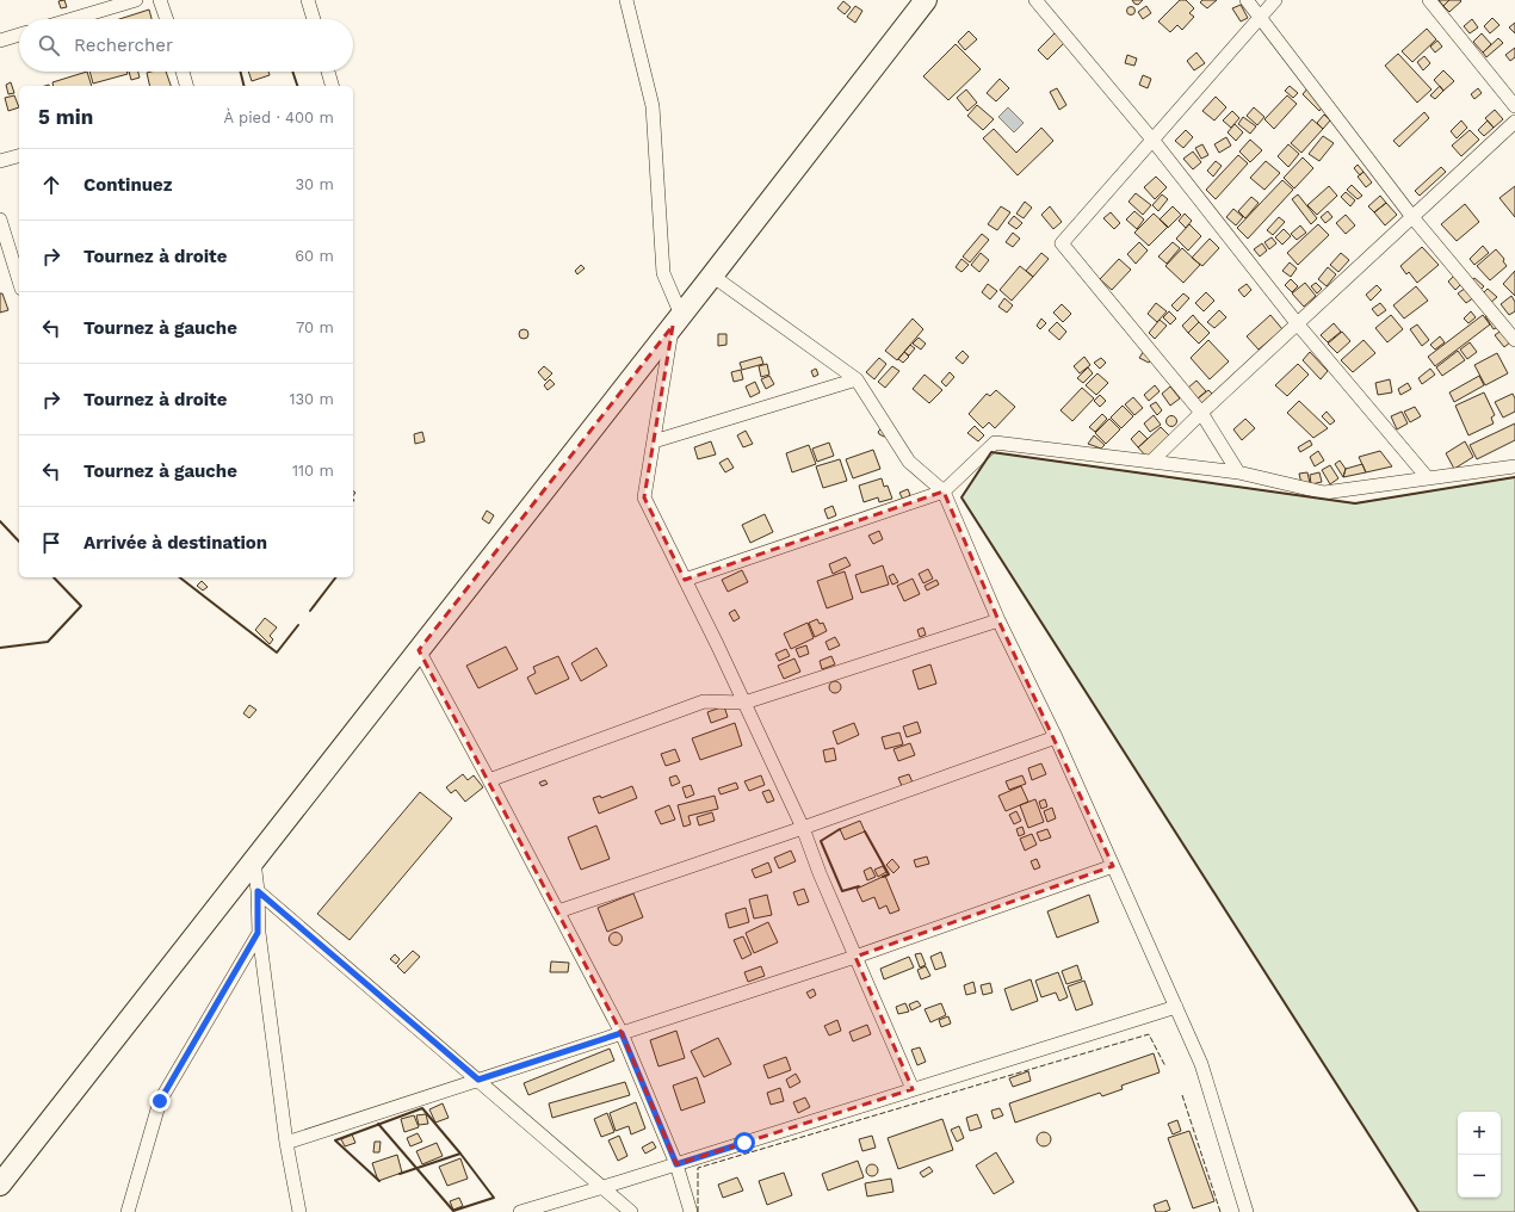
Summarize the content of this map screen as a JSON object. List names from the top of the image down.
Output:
{
  "page": {
    "search": "Rechercher",
    "heading": ["5 min", "À pied · 400 m"],
    "list": [
      ["Continuez", "30 m"],
      ["Tournez à droite", "60 m"],
      ["Tournez à gauche", "70 m"],
      ["Tournez à droite", "130 m"],
      ["Tournez à gauche", "110 m"],
      "Arrivée à destination"
    ],
    "map_buttons": ["+", "−"]
  }
}
